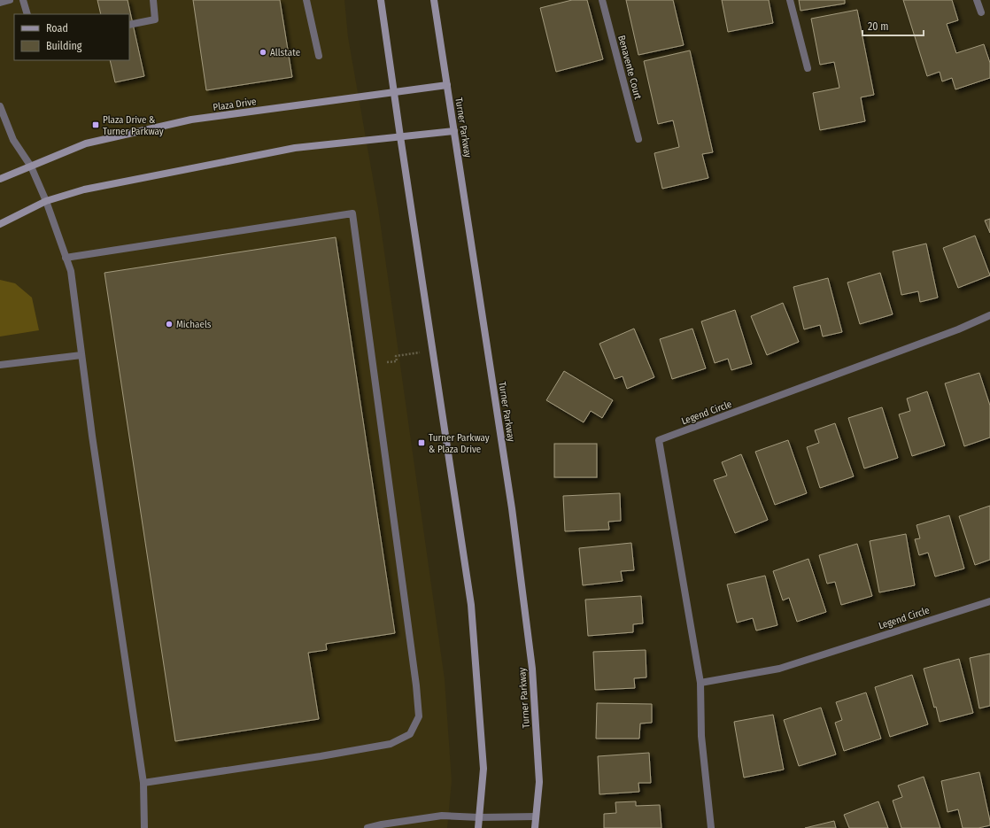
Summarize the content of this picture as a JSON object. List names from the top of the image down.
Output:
{
  "streets": {
    "street": [
      "Benavente Court",
      "Plaza Drive",
      "Turner Parkway",
      "Legend Circle"
    ]
  },
  "crossings": [
    ["Plaza Drive", "Turner Parkway"]
  ],
  "places": {
    "other": ["Allstate", "Michaels"],
    "transit": ["Plaza Drive & Turner Parkway", "Turner Parkway & Plaza Drive"]
  },
  "legend": ["Road", "Building"],
  "scale_bar": "20 m"
}
